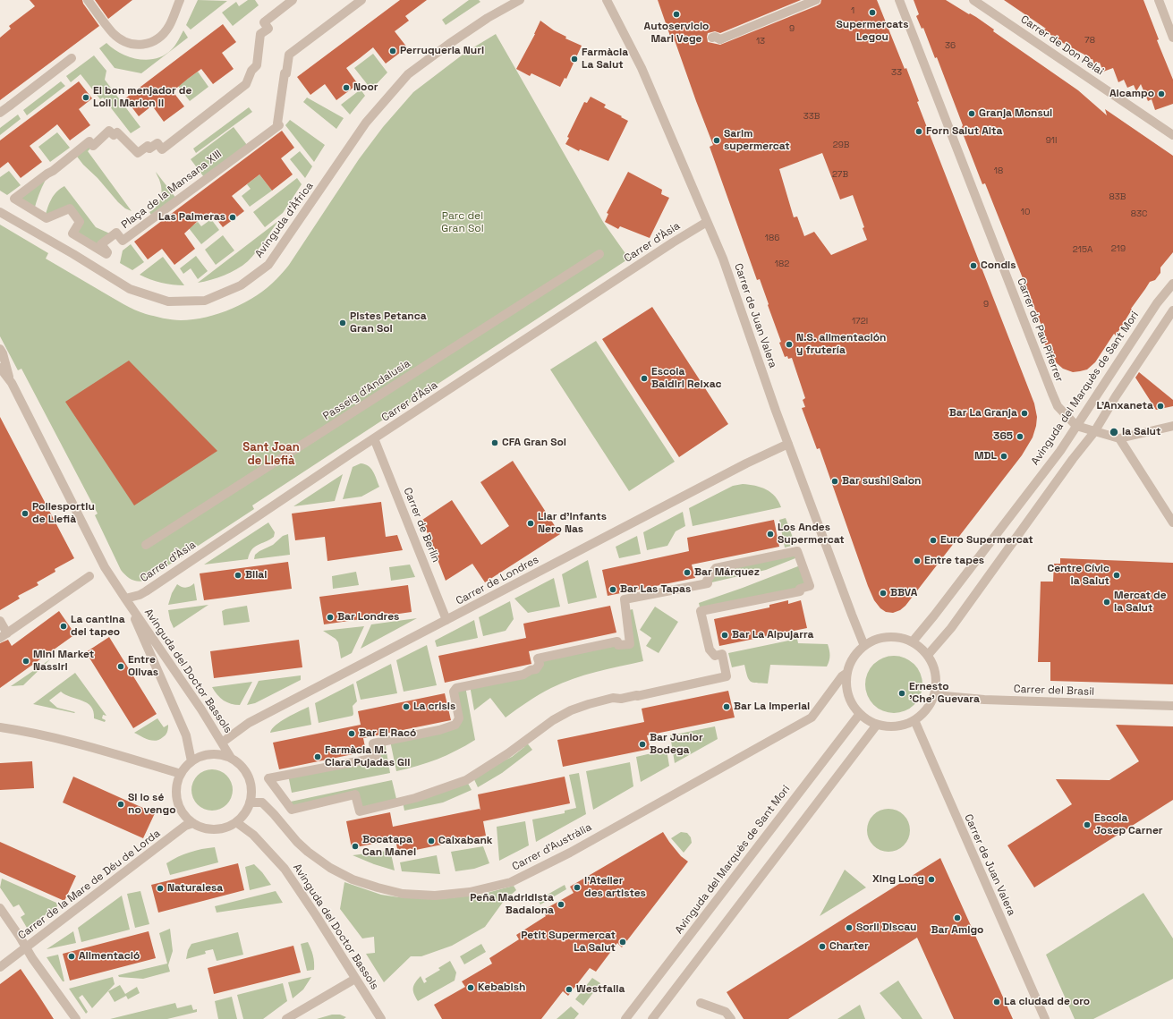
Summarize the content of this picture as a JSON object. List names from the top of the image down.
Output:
{
  "streets": {
    "street": [
      "Carrer de Don Pelai",
      "Plaça de la Mansana XIII",
      "Avinguda d'Àfrica",
      "Carrer d'Àsia",
      "Carrer de Juan Valera",
      "Carrer de Pau Piferrer",
      "Avinguda del Marquès de Sant Mori",
      "Passeig d'Andalusia",
      "Carrer de Berlín",
      "Carrer de Londres",
      "Avinguda del Doctor Bassols",
      "Carrer del Brasil",
      "Carrer d'Austràlia",
      "Carrer de la Mare de Déu de Lorda"
    ]
  },
  "crossings": [
    ["Carrer d'Àsia", "Carrer de Juan Valera"],
    ["Carrer d'Àsia", "Carrer de Berlín"],
    ["Carrer d'Àsia", "Avinguda del Doctor Bassols"],
    ["Carrer de Juan Valera", "Avinguda del Marquès de Sant Mori"],
    ["Carrer de Juan Valera", "Carrer de Londres"],
    ["Carrer de Juan Valera", "Carrer del Brasil"],
    ["Carrer de Juan Valera", "Carrer d'Austràlia"],
    ["Carrer de Pau Piferrer", "Avinguda del Marquès de Sant Mori"],
    ["Avinguda del Marquès de Sant Mori", "Carrer del Brasil"],
    ["Avinguda del Marquès de Sant Mori", "Carrer d'Austràlia"],
    ["Carrer de Berlín", "Carrer de Londres"],
    ["Carrer de Londres", "Avinguda del Doctor Bassols"],
    ["Avinguda del Doctor Bassols", "Carrer d'Austràlia"],
    ["Avinguda del Doctor Bassols", "Carrer de la Mare de Déu de Lorda"],
    ["Carrer del Brasil", "Carrer d'Austràlia"],
    ["Carrer d'Austràlia", "Carrer de la Mare de Déu de Lorda"]
  ],
  "districts": ["Sant Joan de Llefià"],
  "parks": ["Parc del Gran Sol"],
  "places": [
    "Supermercats Legou",
    "Autoservicio Mari Vege",
    "Perruqueria Nuri",
    "Farmàcia La Salut",
    "Noor",
    "Alcampo",
    "El bon menjador de Loli i Marlon II",
    "Granja Monsul",
    "Forn Salut Alta",
    "Sarim supermercat",
    "Las Palmeras",
    "Condis",
    "Pistes Petanca Gran Sol",
    "N.S. alimentación y frutería",
    "Escola Baldiri Reixac",
    "L'Anxaneta",
    "Bar La Granja",
    "la Salut",
    "365",
    "CFA Gran Sol",
    "MDL",
    "Bar sushi Salon",
    "Poliesportiu de Llefià",
    "Llar d'infants Nero Nas",
    "Los Andes Supermercat",
    "Euro Supermercat",
    "Entre tapes",
    "Bar Márquez",
    "Bilal",
    "Centre Cívic la Salut",
    "Bar Las Tapas",
    "BBVA",
    "Mercat de la Salut",
    "Bar Londres",
    "La cantina del tapeo",
    "Bar La Alpujarra",
    "Mini Market Nassiri",
    "Entre Olivas",
    "Ernesto 'Che' Guevara",
    "La crisis",
    "Bar La Imperial",
    "Bar El Racó",
    "Bar Junior Bodega",
    "Farmàcia M. Clara Pujadas Gil",
    "Si lo sé no vengo",
    "Escola Josep Carner",
    "Caixabank",
    "Bocatapa Can Manel",
    "Xing Long",
    "l'Atelier des artistes",
    "Naturalesa",
    "Peña Madridista Badalona",
    "Bar Amigo",
    "Sorli Discau",
    "Petit Supermercat La Salut",
    "Charter",
    "Alimentació",
    "Kebabish",
    "Westfalia",
    "La ciudad de oro"
  ],
  "house_numbers": [
    "1",
    "9",
    "78",
    "13",
    "36",
    "33",
    "33B",
    "91I",
    "29B",
    "18",
    "27B",
    "83B",
    "10",
    "83C",
    "186",
    "219",
    "215A",
    "182",
    "9",
    "172I"
  ]
}
